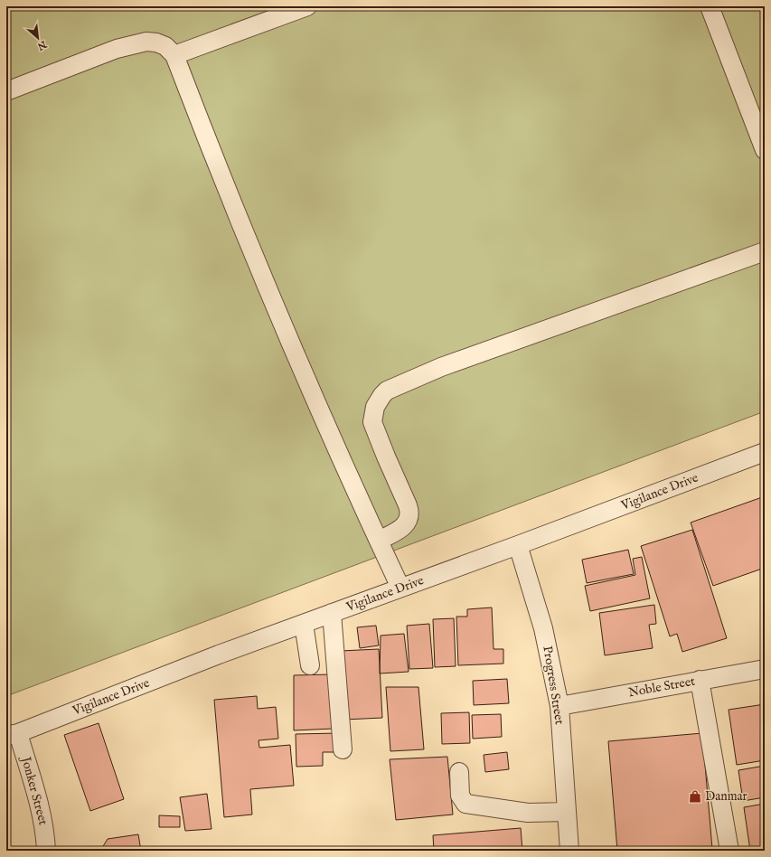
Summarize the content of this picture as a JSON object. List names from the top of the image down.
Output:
{
  "streets": {
    "street": [
      "Vigilance Drive",
      "Progress Street",
      "Noble Street",
      "Jonker Street"
    ]
  },
  "crossings": [
    ["Vigilance Drive", "Progress Street"],
    ["Vigilance Drive", "Jonker Street"],
    ["Progress Street", "Noble Street"]
  ],
  "places": {
    "shop": ["Danmar"]
  },
  "north": "bottom right"
}
